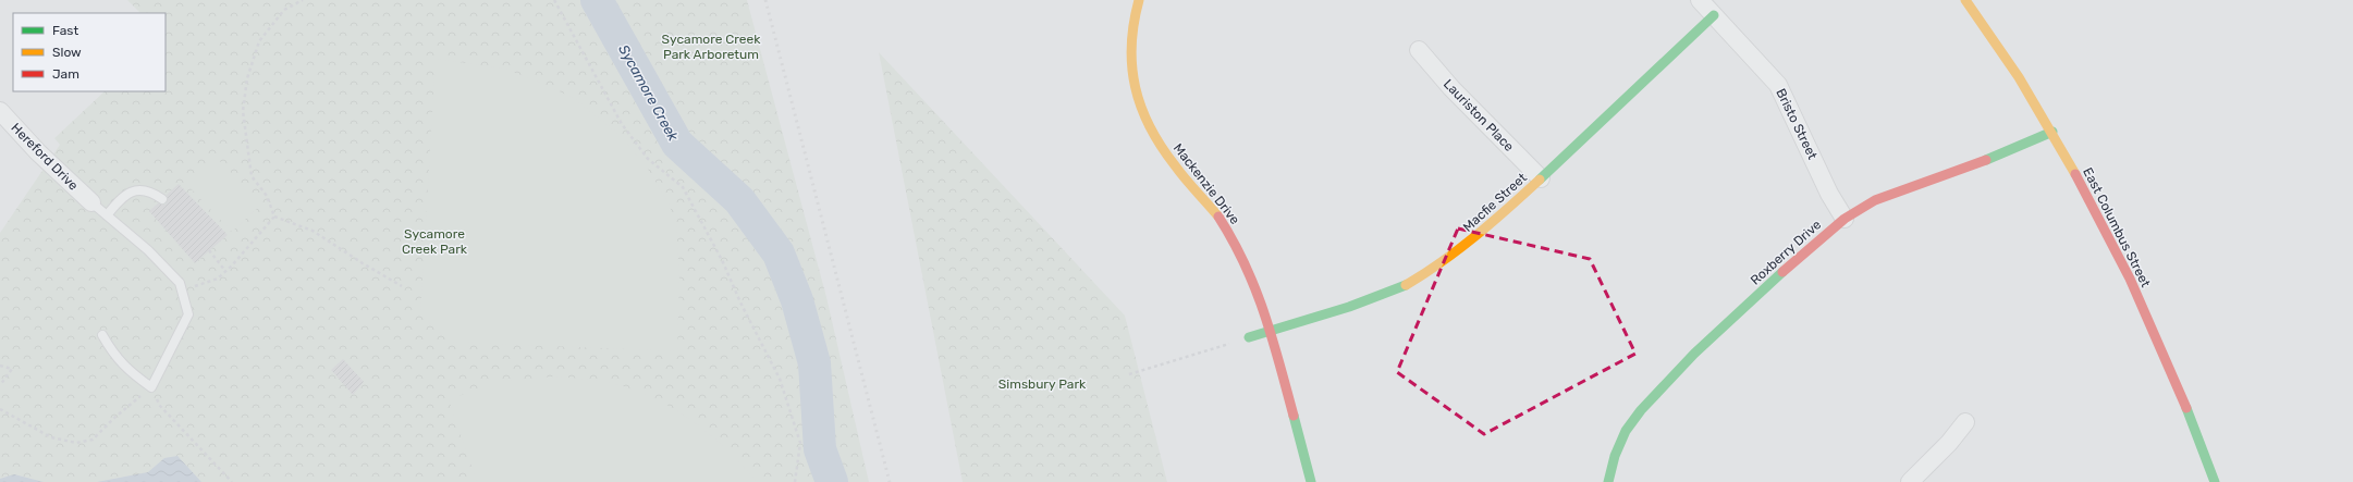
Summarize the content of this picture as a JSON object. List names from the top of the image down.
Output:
{
  "streets": {
    "street": [
      "Lauriston Place",
      "Bristo Street",
      "Hereford Drive",
      "Mackenzie Drive",
      "Macfie Street",
      "East Columbus Street",
      "Roxberry Drive"
    ]
  },
  "crossings": [
    ["Lauriston Place", "Macfie Street"],
    ["Bristo Street", "Macfie Street"],
    ["Bristo Street", "Roxberry Drive"],
    ["Mackenzie Drive", "Macfie Street"],
    ["East Columbus Street", "Roxberry Drive"]
  ],
  "water": ["Sycamore Creek"],
  "parks": ["Sycamore Creek Park Arboretum", "Sycamore Creek Park", "Simsbury Park"],
  "legend": ["Fast", "Slow", "Jam"]
}
